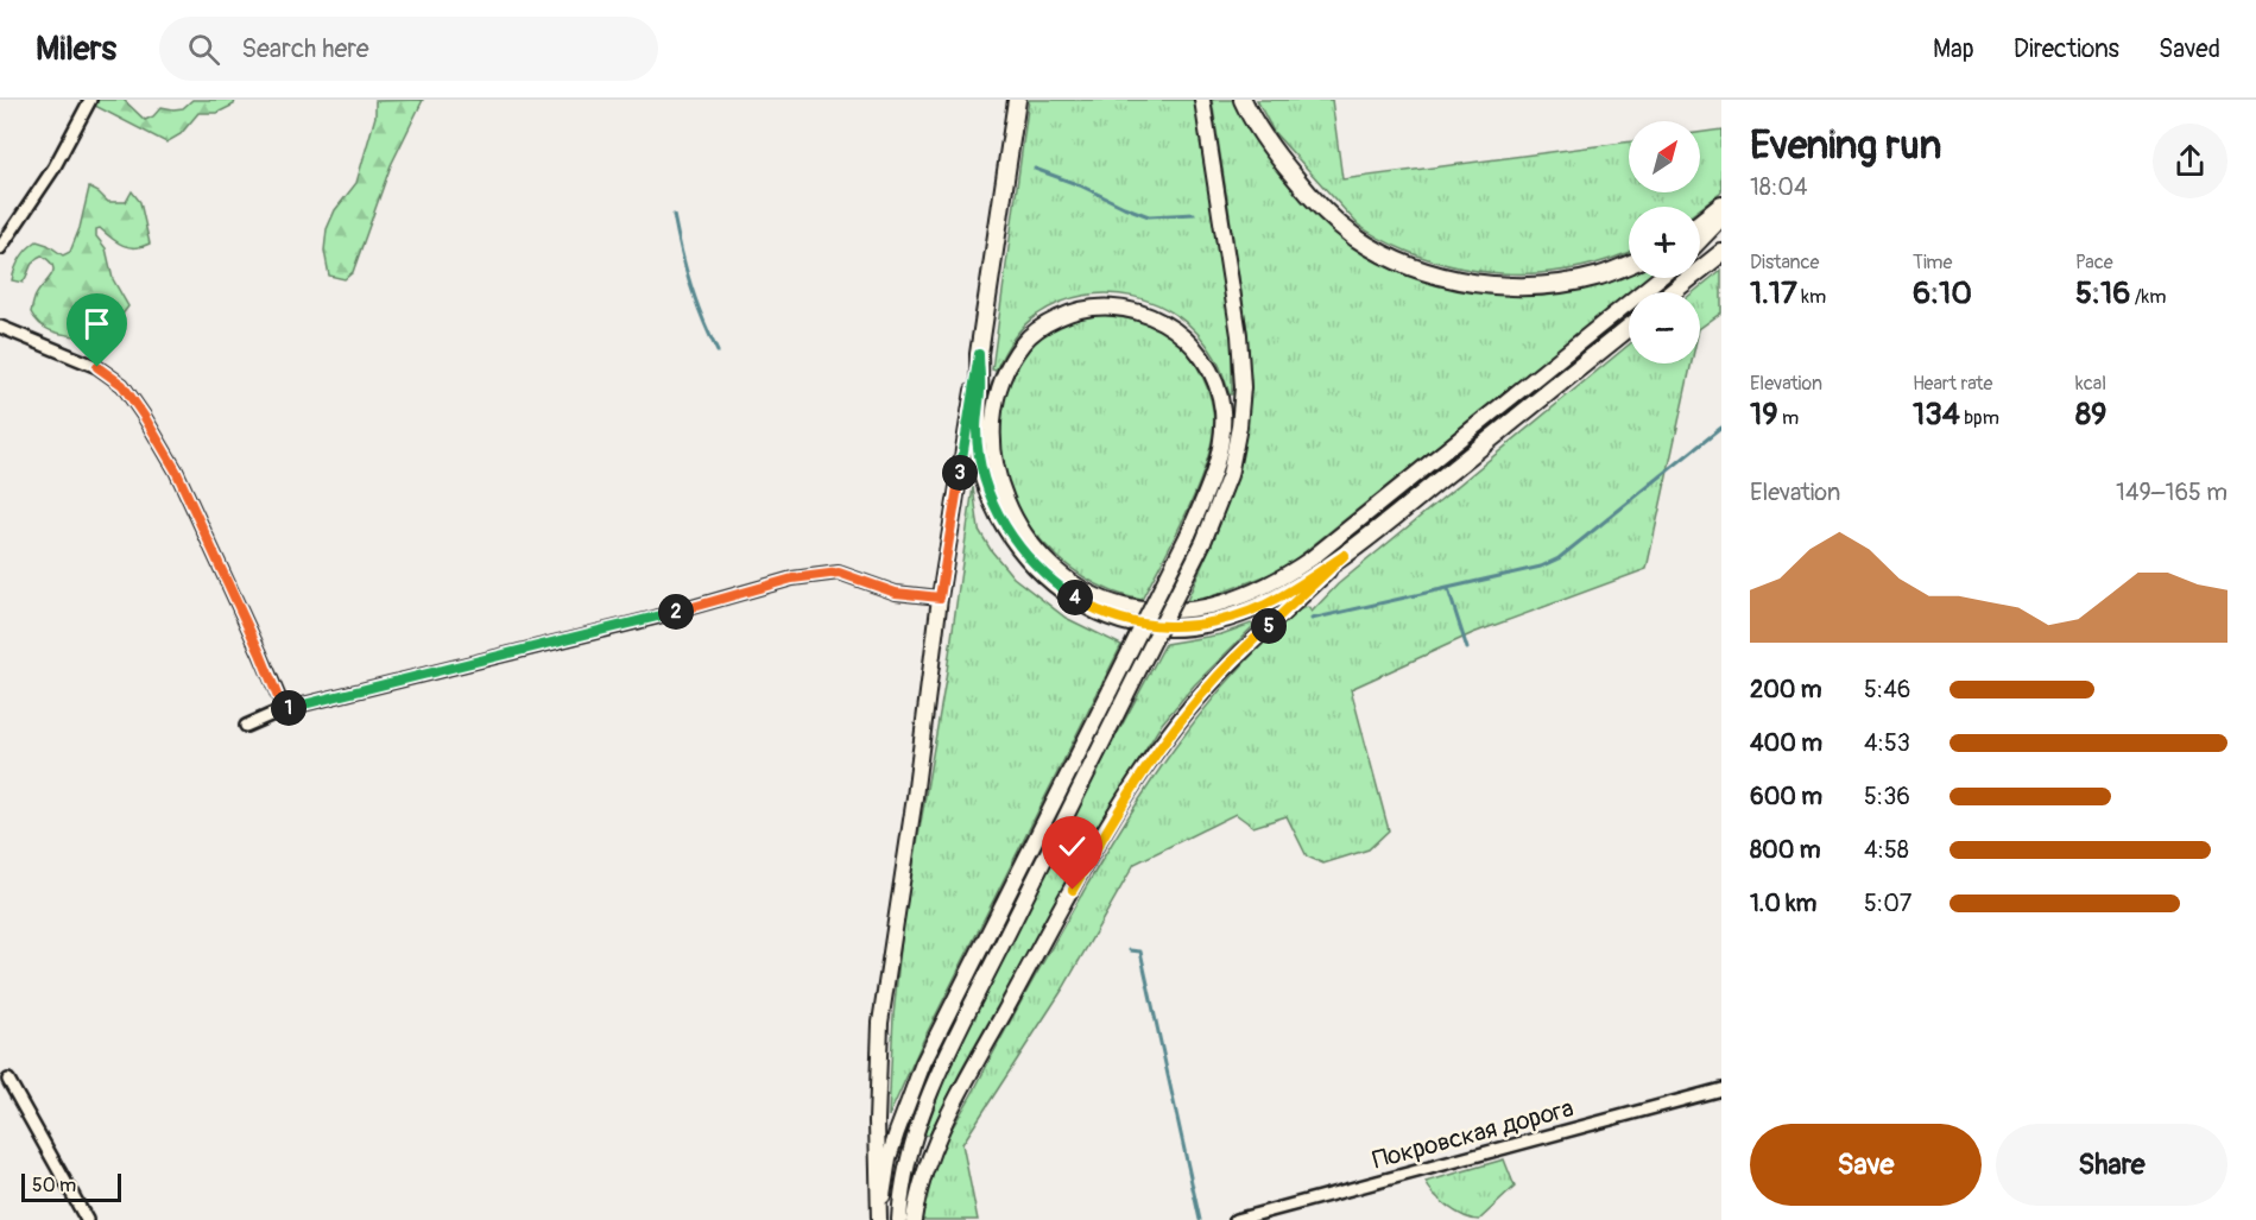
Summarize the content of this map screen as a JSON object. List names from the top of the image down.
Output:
{
  "streets": {
    "street": ["Покровская дорога"]
  },
  "scale_bar": "50 m",
  "north": "top right",
  "page": {
    "header": "Milers",
    "search": "Search here",
    "nav": ["Map", "Directions", "Saved"],
    "heading": ["Evening run", "18:04"],
    "map_buttons": ["+", "−"],
    "stats": [
      ["Distance", "1.17 km"],
      ["Time", "6:10"],
      ["Pace", "5:16 /km"],
      ["Elevation", "19 m"],
      ["Heart rate", "134 bpm"],
      ["kcal", "89"]
    ],
    "pins": [
      "3",
      "4",
      "2",
      "5",
      "1"
    ],
    "chart": ["Elevation", "149–165 m"],
    "list": [
      {
        "name": "200 m",
        "note": "5:46"
      },
      {
        "name": "400 m",
        "note": "4:53"
      },
      {
        "name": "600 m",
        "note": "5:36"
      },
      {
        "name": "800 m",
        "note": "4:58"
      },
      {
        "name": "1.0 km",
        "note": "5:07"
      }
    ],
    "buttons": ["Save", "Share"],
    "scale": "50 m"
  }
}
